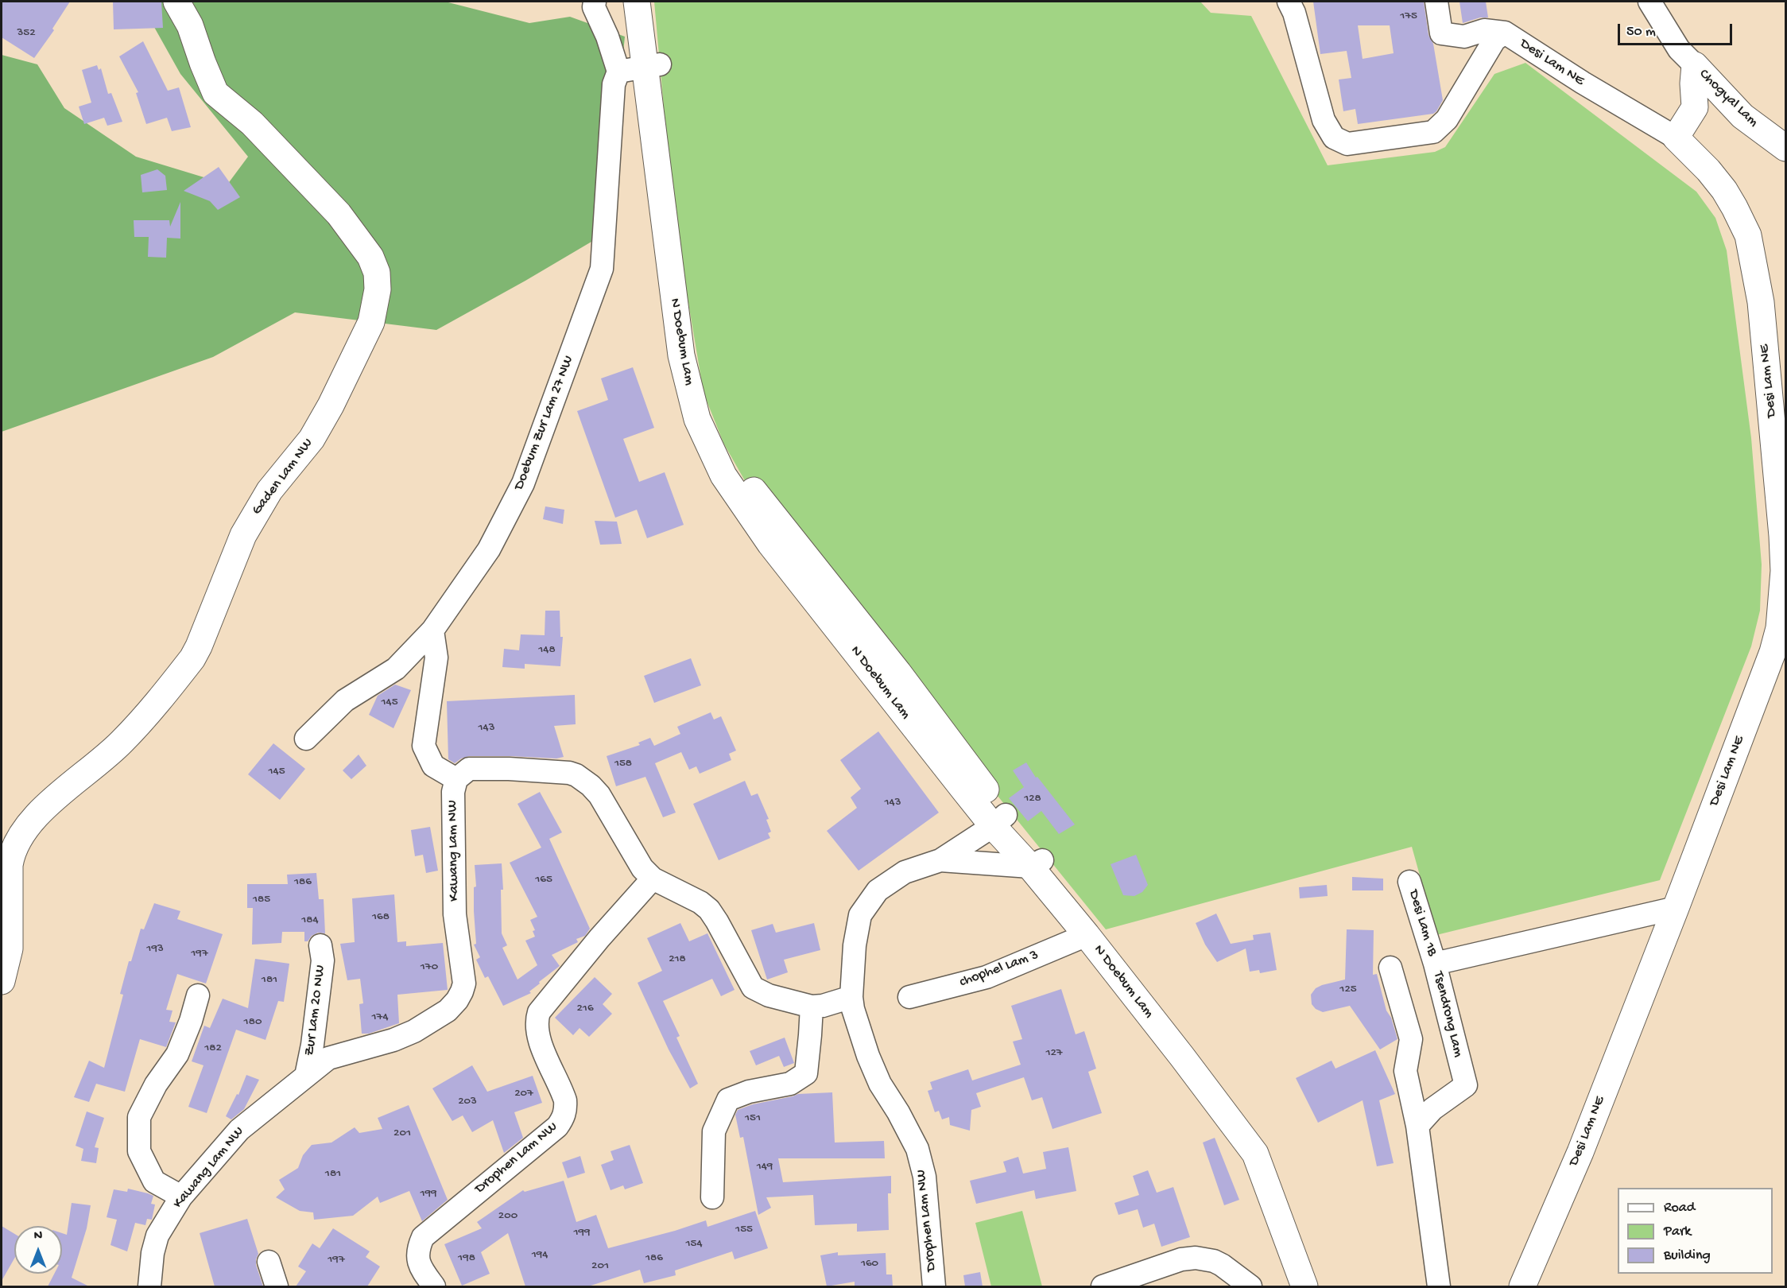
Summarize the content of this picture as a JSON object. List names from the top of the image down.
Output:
{
  "streets": {
    "main road": [
      "Desi Lam NE",
      "Chogyal Lam",
      "N Doebum Lam",
      "Gaden Lam NW"
    ],
    "street": [
      "Doebum Zur Lam 27 NW",
      "Kawang Lam NW",
      "Desi Lam 1B",
      "chophel Lam 3",
      "Zur Lam 20 NW",
      "Tsendrong Lam",
      "Drophen Lam NW"
    ]
  },
  "crossings": [
    ["Desi Lam NE", "Tsendrong Lam"],
    ["N Doebum Lam", "chophel Lam 3"],
    ["Kawang Lam NW", "Zur Lam 20 NW"],
    ["Kawang Lam NW", "Drophen Lam NW"],
    ["Desi Lam 1B", "Tsendrong Lam"]
  ],
  "house_numbers": [
    "175",
    "352",
    "148",
    "145",
    "143",
    "158",
    "145",
    "128",
    "143",
    "165",
    "186",
    "185",
    "168",
    "184",
    "193",
    "197",
    "218",
    "170",
    "181",
    "125",
    "216",
    "174",
    "180",
    "182",
    "127",
    "207",
    "203",
    "151",
    "201",
    "149",
    "181",
    "199",
    "200",
    "155",
    "199",
    "154",
    "194",
    "198",
    "186",
    "197",
    "160",
    "201"
  ],
  "legend": ["Road", "Park", "Building"],
  "scale_bar": "50 m",
  "north": "top"
}
